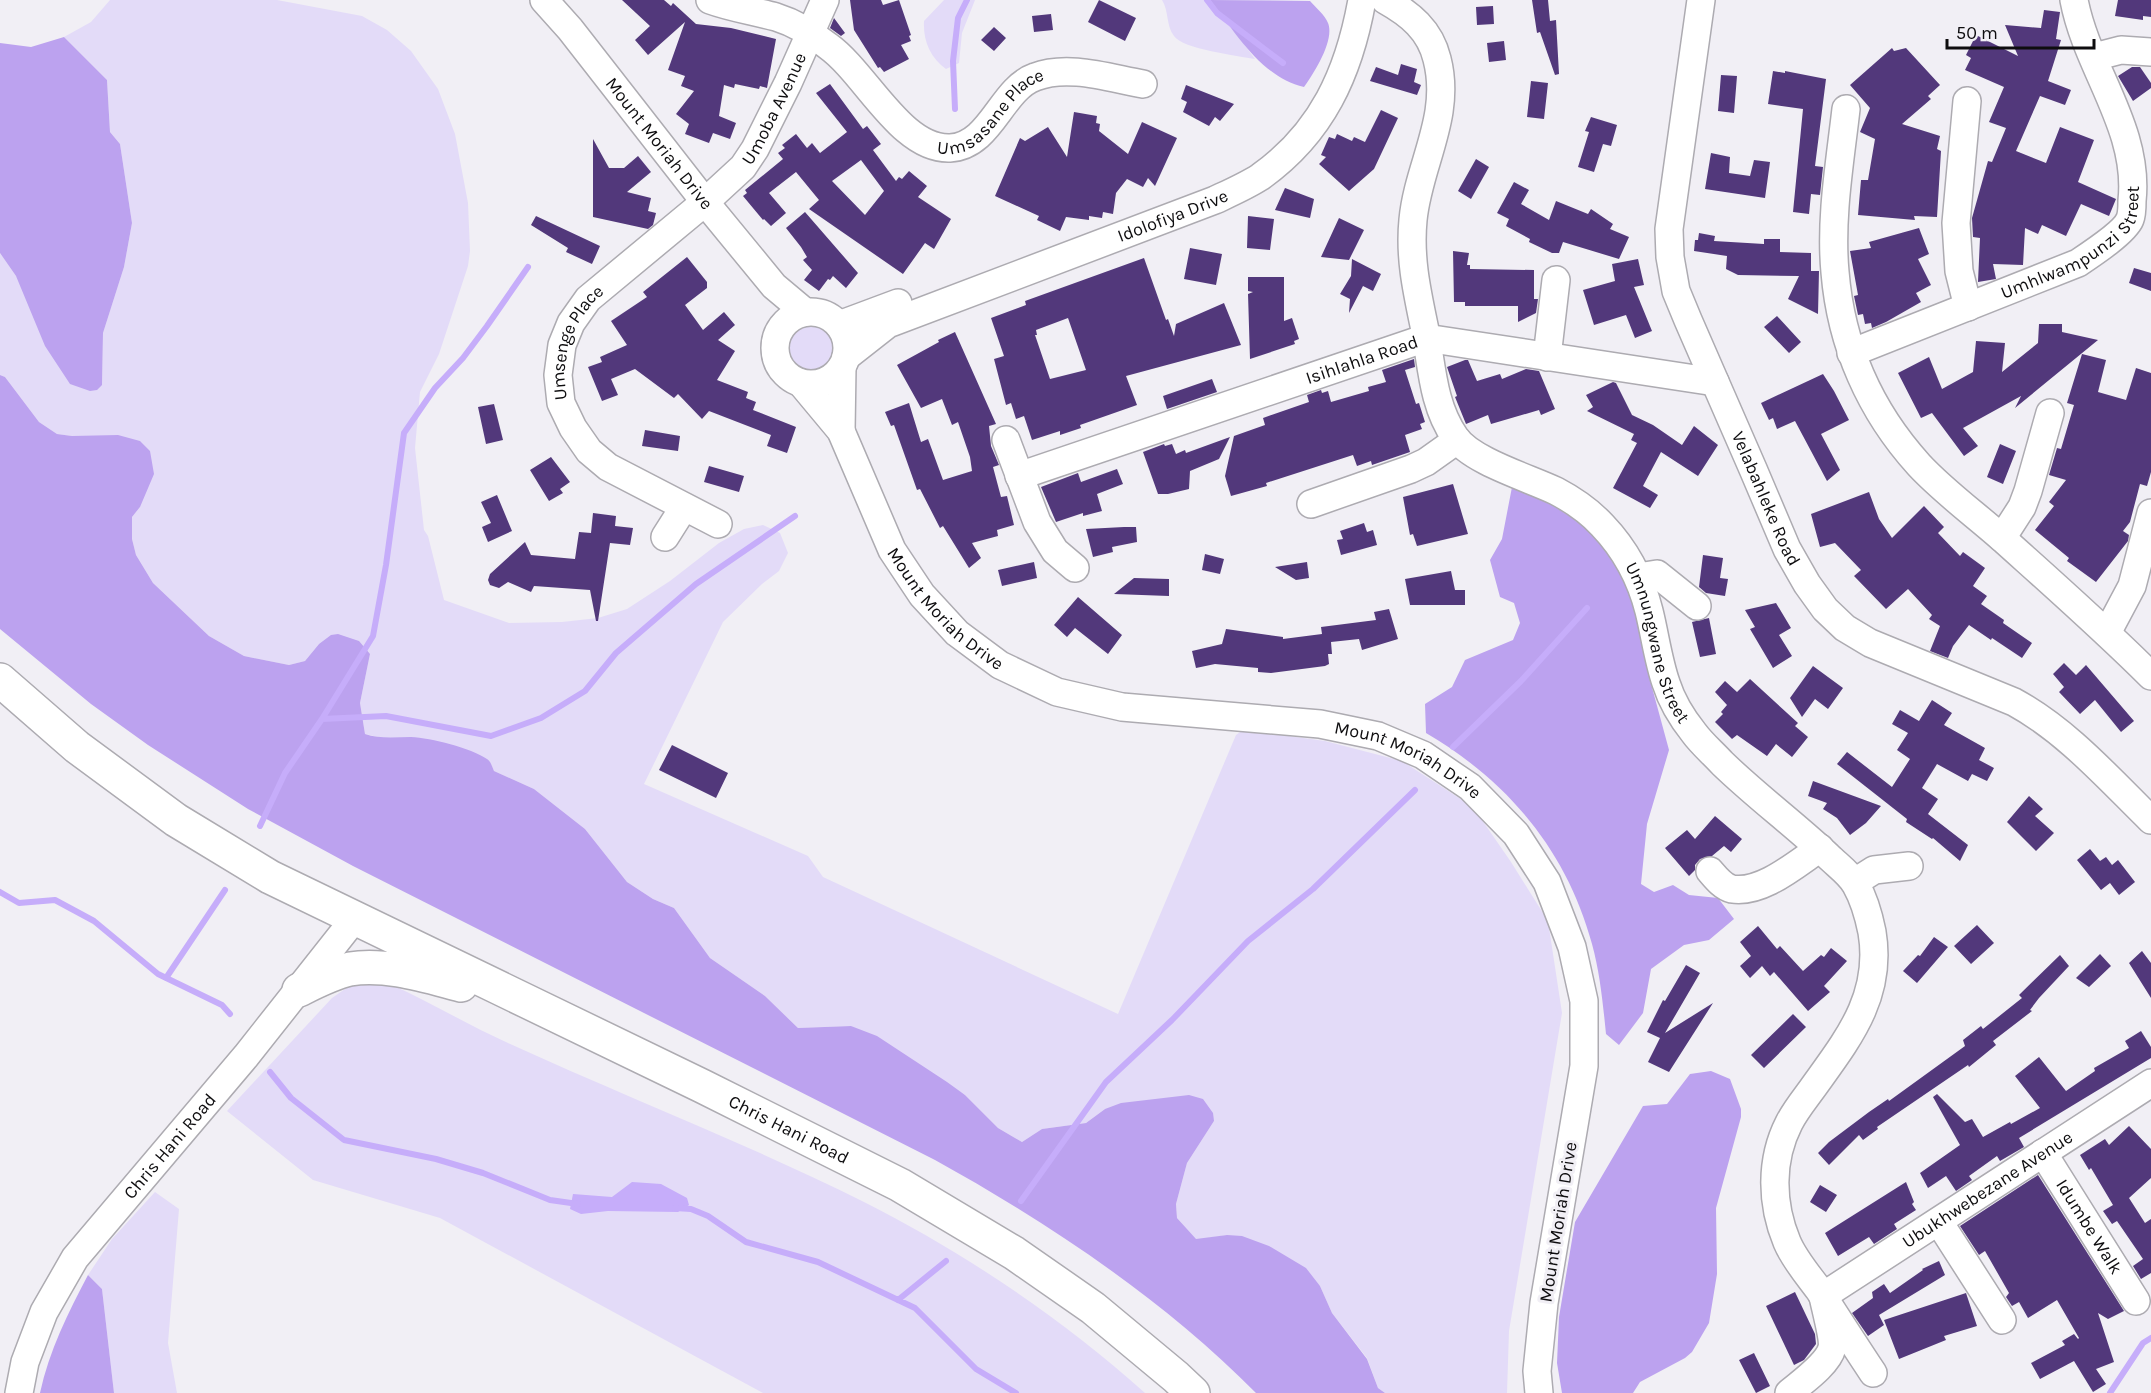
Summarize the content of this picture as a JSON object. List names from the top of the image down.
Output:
{
  "streets": {
    "main road": ["Chris Hani Road"],
    "street": [
      "Umoba Avenue",
      "Umsasane Place",
      "Mount Moriah Drive",
      "Idolofiya Drive",
      "Umhlwampunzi Street",
      "Umsenge Place",
      "Isihlahla Road",
      "Velabahleke Road",
      "Umnungwane Street",
      "Ubukhwebezane Avenue",
      "Idumbe Walk"
    ]
  },
  "crossings": [
    ["Umoba Avenue", "Umsasane Place"],
    ["Umoba Avenue", "Mount Moriah Drive"],
    ["Umoba Avenue", "Umsenge Place"],
    ["Mount Moriah Drive", "Idolofiya Drive"],
    ["Mount Moriah Drive", "Umsenge Place"],
    ["Isihlahla Road", "Velabahleke Road"],
    ["Isihlahla Road", "Umnungwane Street"],
    ["Umnungwane Street", "Ubukhwebezane Avenue"],
    ["Ubukhwebezane Avenue", "Idumbe Walk"]
  ],
  "scale_bar": "50 m"
}
